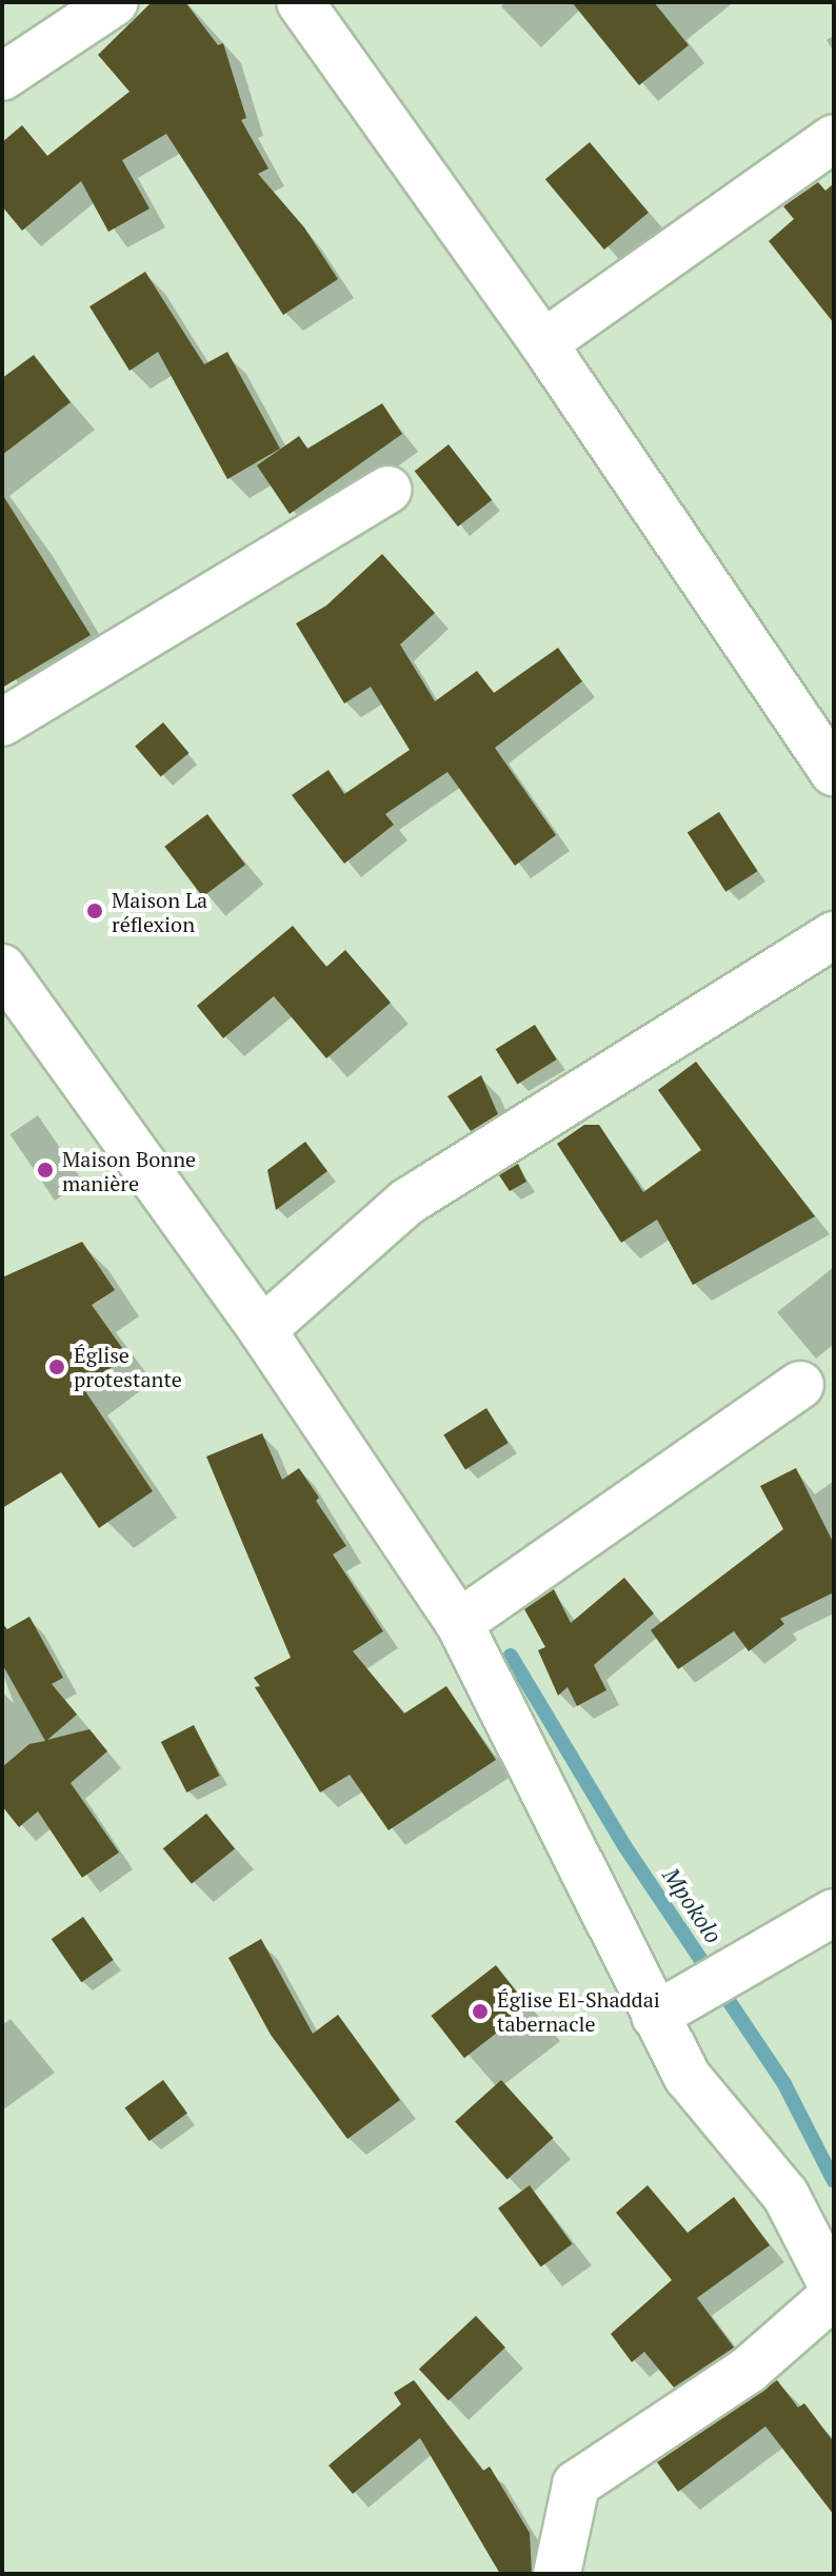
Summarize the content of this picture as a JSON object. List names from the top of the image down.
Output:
{
  "water": ["Mpokolo"],
  "places": [
    "Maison La réflexion",
    "Maison Bonne manière",
    "Église protestante",
    "Église El-Shaddai tabernacle"
  ]
}
